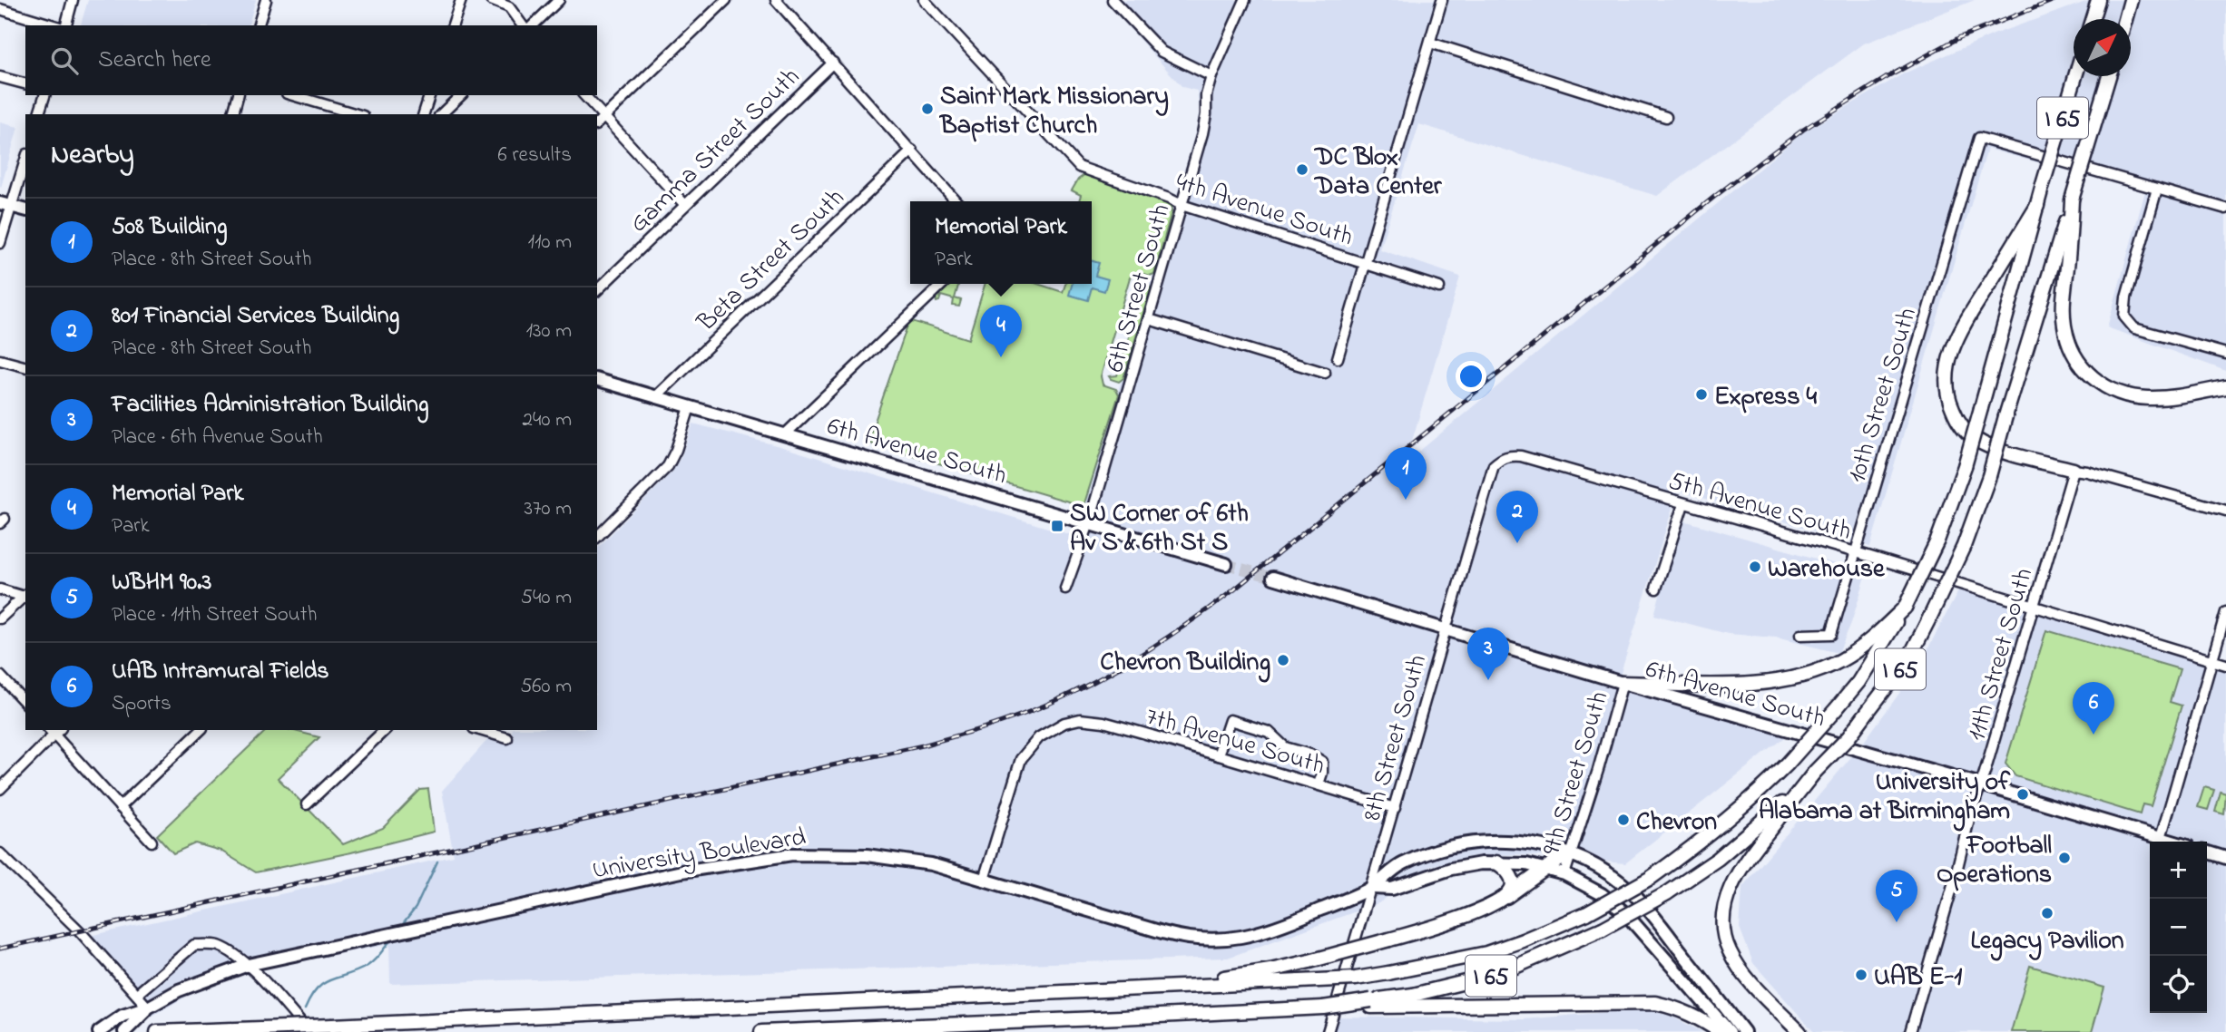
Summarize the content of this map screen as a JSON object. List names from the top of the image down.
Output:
{
  "streets": {
    "highway": ["I 65"],
    "main road": ["6th Avenue South", "University Boulevard"],
    "street": [
      "Gamma Street South",
      "4th Avenue South",
      "Beta Street South",
      "6th Street South",
      "10th Street South",
      "5th Avenue South",
      "11th Street South",
      "8th Street South",
      "7th Avenue South",
      "9th Street South"
    ]
  },
  "crossings": [
    ["4th Avenue South", "6th Street South"],
    ["Beta Street South", "6th Avenue South"],
    ["6th Street South", "6th Avenue South"],
    ["10th Street South", "5th Avenue South"],
    ["6th Avenue South", "11th Street South"],
    ["6th Avenue South", "8th Street South"],
    ["6th Avenue South", "9th Street South"],
    ["5th Avenue South", "11th Street South"],
    ["5th Avenue South", "8th Street South"],
    ["8th Street South", "7th Avenue South"],
    ["8th Street South", "University Boulevard"],
    ["7th Avenue South", "University Boulevard"],
    ["9th Street South", "University Boulevard"]
  ],
  "places": {
    "other": [
      "Saint Mark Missionary Baptist Church",
      "DC Blox Data Center",
      "Express 4",
      "Warehouse",
      "Chevron Building",
      "University of Alabama at Birmingham",
      "Chevron",
      "Football Operations",
      "Legacy Pavilion",
      "UAB E-1"
    ],
    "transit": ["SW Corner of 6th Av S & 6th St S"]
  },
  "north": "top right",
  "page": {
    "search": "Search here",
    "heading": ["Nearby", "6 results"],
    "list": [
      {
        "mark": "1",
        "name": "508 Building",
        "note": "Place · 8th Street South",
        "value": "110 m"
      },
      {
        "mark": "2",
        "name": "801 Financial Services Building",
        "note": "Place · 8th Street South",
        "value": "130 m"
      },
      {
        "mark": "3",
        "name": "Facilities Administration Building",
        "note": "Place · 6th Avenue South",
        "value": "240 m"
      },
      {
        "mark": "4",
        "name": "Memorial Park",
        "note": "Park",
        "value": "370 m"
      },
      {
        "mark": "5",
        "name": "WBHM 90.3",
        "note": "Place · 11th Street South",
        "value": "540 m"
      },
      {
        "mark": "6",
        "name": "UAB Intramural Fields",
        "note": "Sports",
        "value": "560 m"
      }
    ],
    "popup": ["Memorial Park", "Park"],
    "pins": [
      "4",
      "1",
      "2",
      "3",
      "6",
      "5"
    ],
    "map_buttons": ["+", "−"]
  }
}
